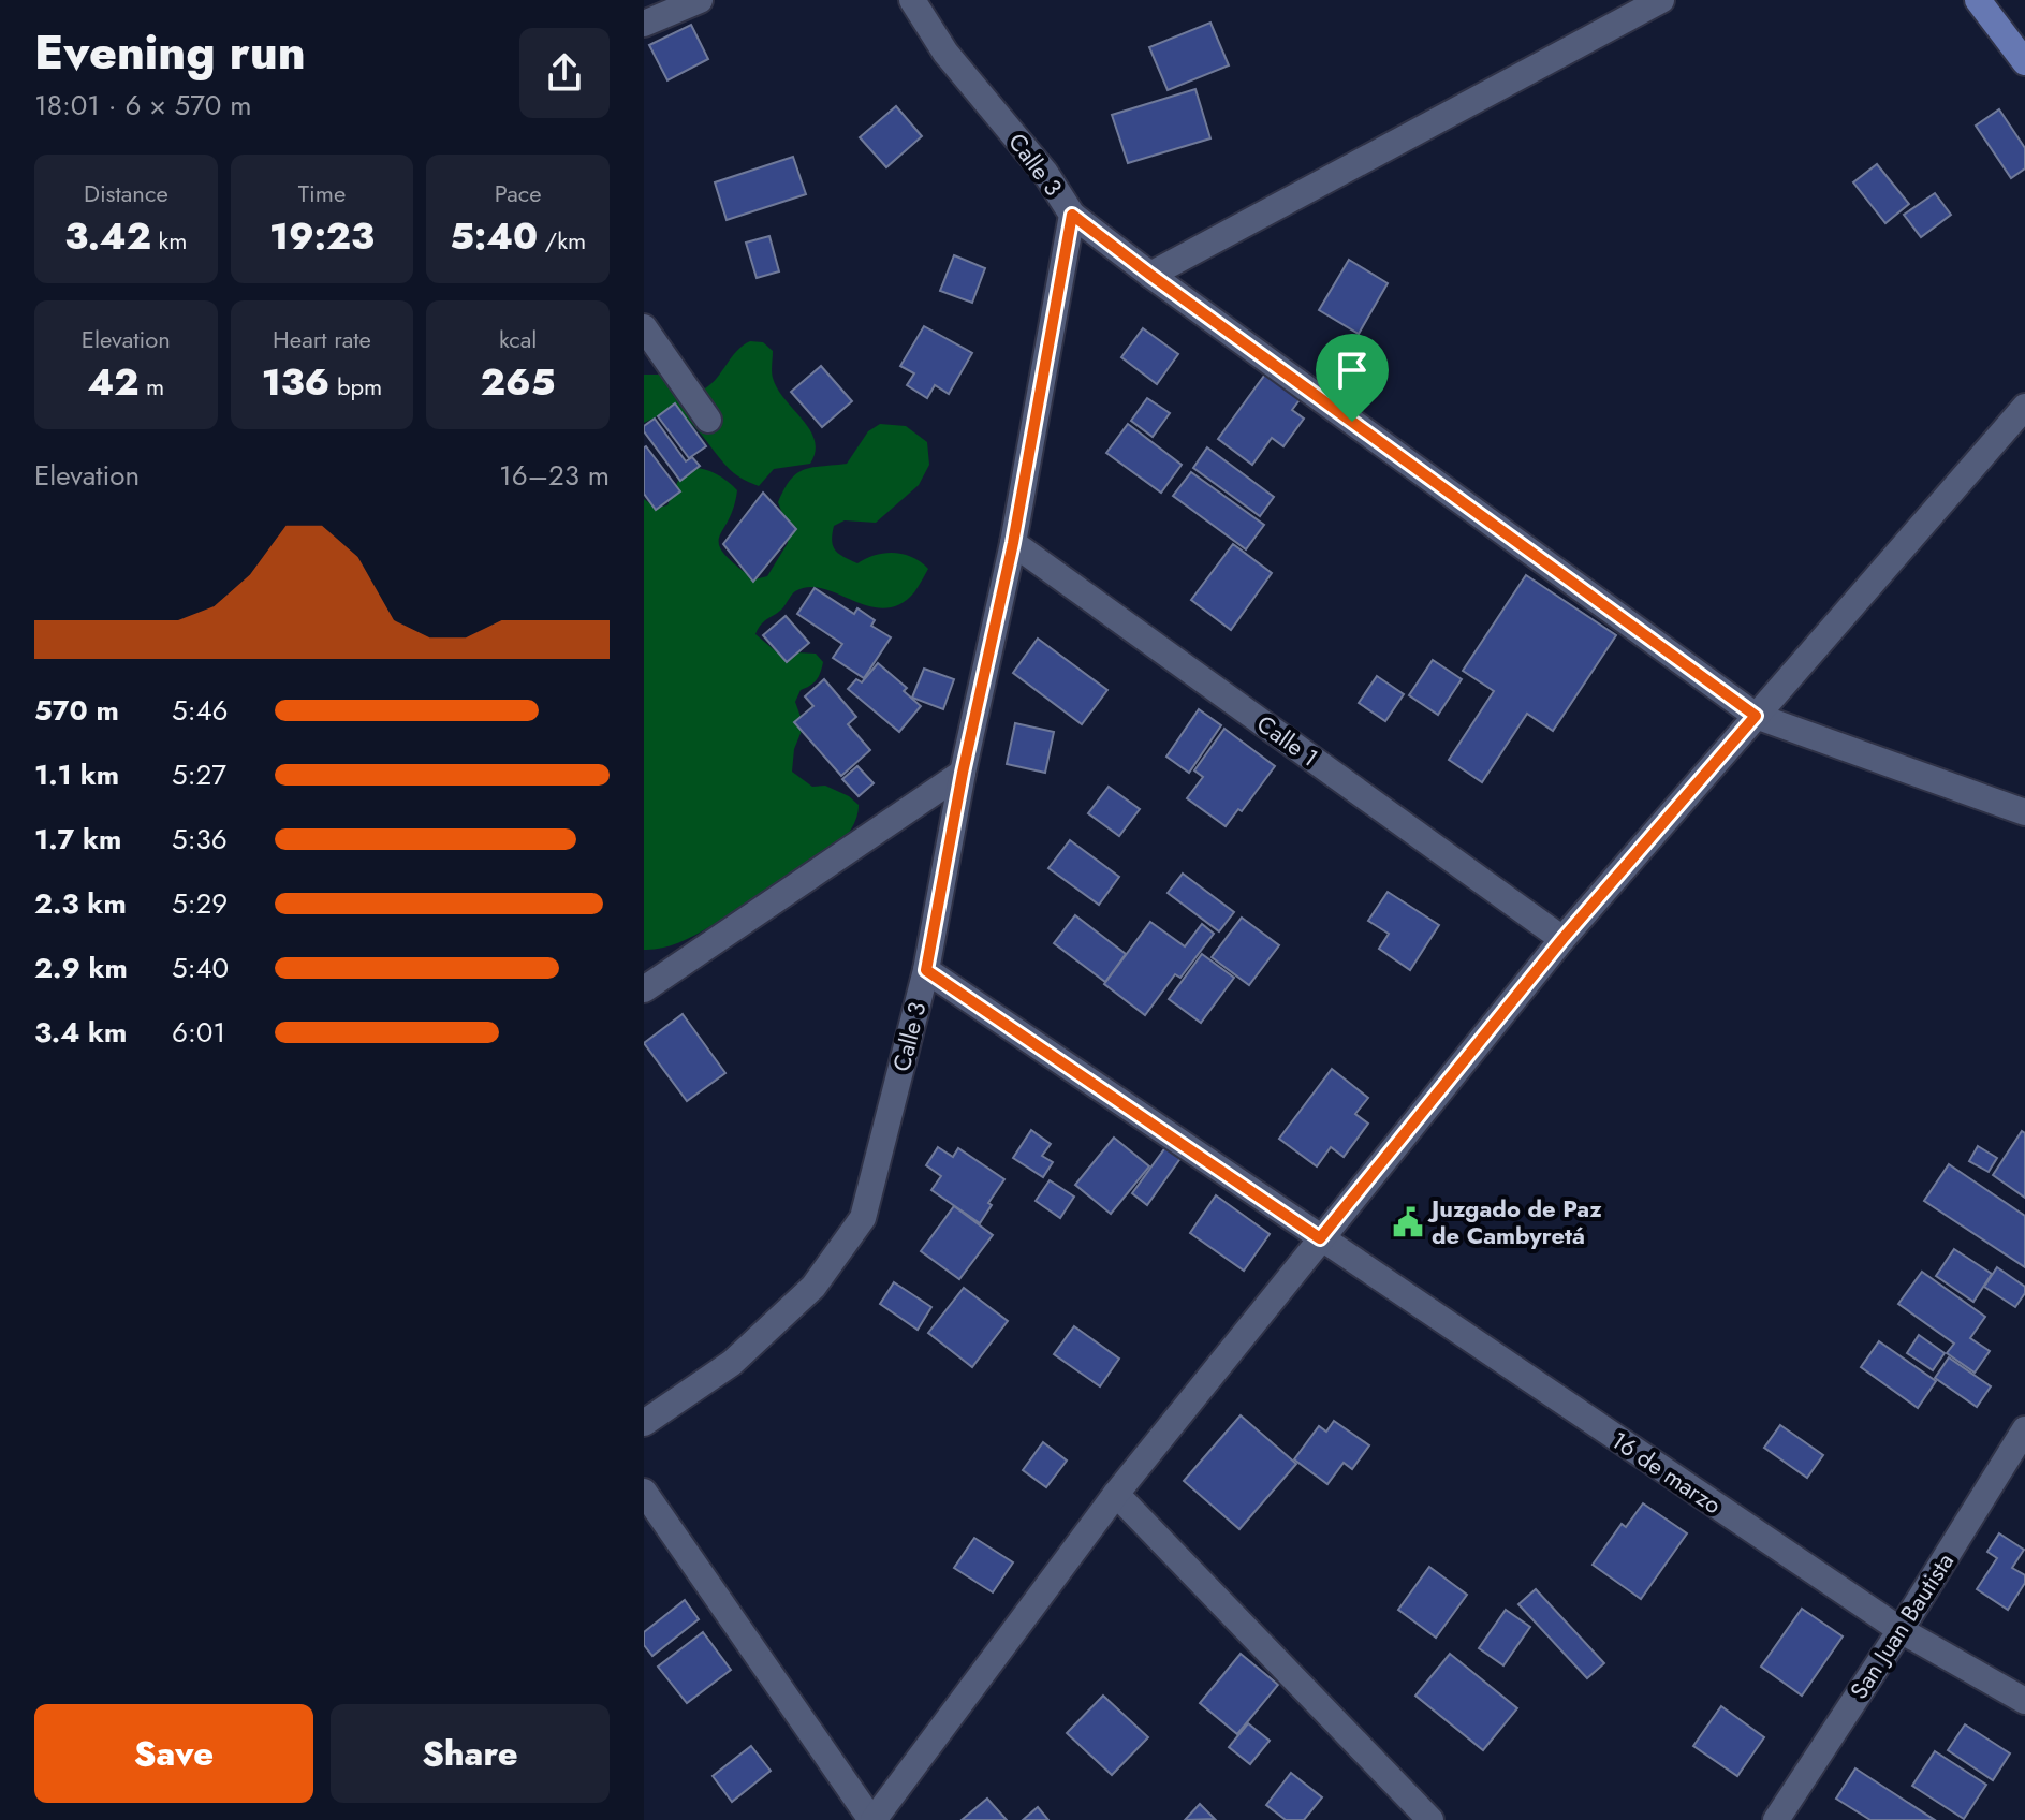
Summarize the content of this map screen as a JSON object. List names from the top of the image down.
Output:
{
  "streets": {
    "street": [
      "Calle 3",
      "Calle 1",
      "16 de marzo",
      "San Juan Bautista"
    ]
  },
  "crossings": [
    ["Calle 3", "Calle 1"],
    ["Calle 3", "16 de marzo"],
    ["16 de marzo", "San Juan Bautista"]
  ],
  "places": {
    "public building": ["Juzgado de Paz de Cambyretá"]
  },
  "page": {
    "heading": ["Evening run", "18:01 · 6 × 570 m"],
    "stats": [
      ["Distance", "3.42 km"],
      ["Time", "19:23"],
      ["Pace", "5:40 /km"],
      ["Elevation", "42 m"],
      ["Heart rate", "136 bpm"],
      ["kcal", "265"]
    ],
    "chart": ["Elevation", "16–23 m"],
    "list": [
      {
        "name": "570 m",
        "note": "5:46"
      },
      {
        "name": "1.1 km",
        "note": "5:27"
      },
      {
        "name": "1.7 km",
        "note": "5:36"
      },
      {
        "name": "2.3 km",
        "note": "5:29"
      },
      {
        "name": "2.9 km",
        "note": "5:40"
      },
      {
        "name": "3.4 km",
        "note": "6:01"
      }
    ],
    "buttons": ["Save", "Share"]
  }
}
